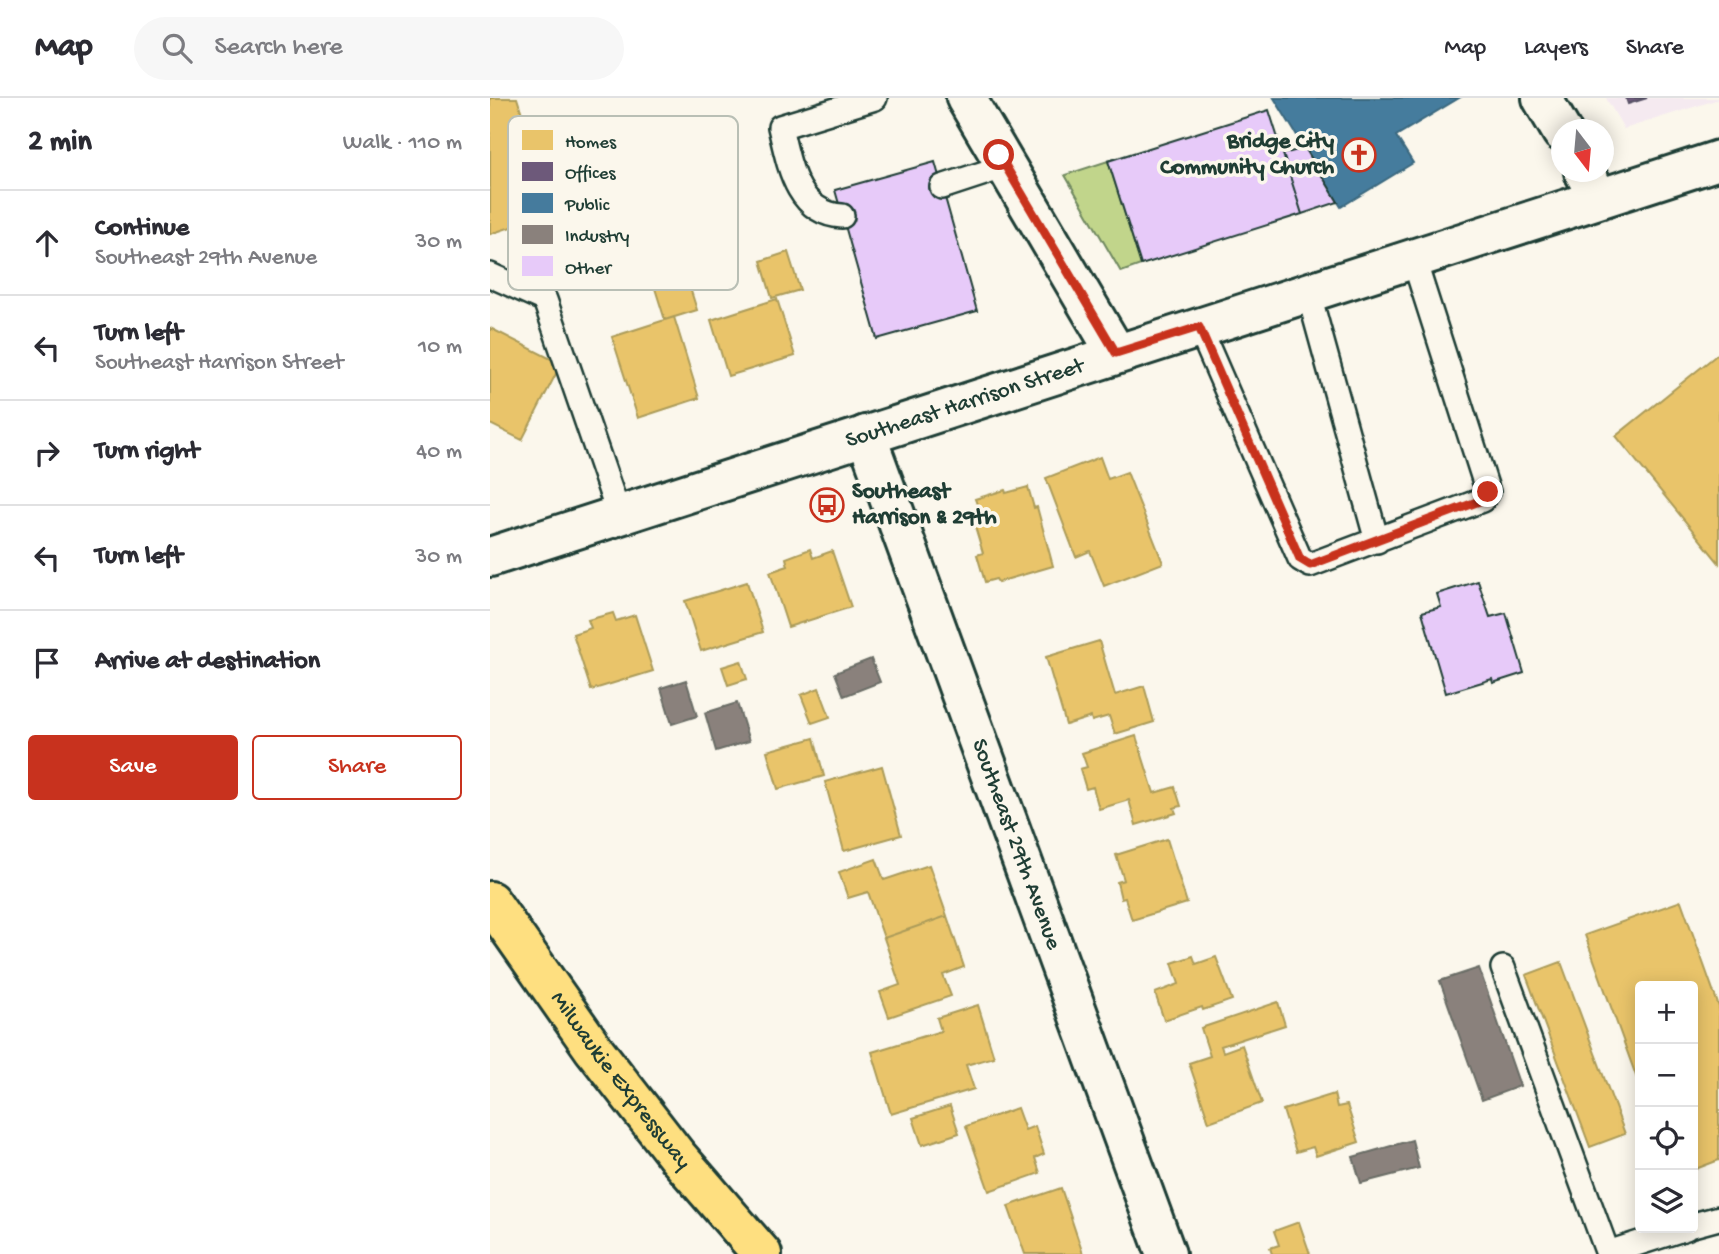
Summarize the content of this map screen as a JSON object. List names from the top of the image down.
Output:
{
  "streets": {
    "highway": ["Milwaukie Expressway"],
    "main road": ["Southeast Harrison Street", "Southeast 29th Avenue"]
  },
  "crossings": [
    ["Southeast Harrison Street", "Southeast 29th Avenue"]
  ],
  "places": {
    "church": ["Bridge City Community Church"],
    "bus stop": ["Southeast Harrison & 29th"]
  },
  "legend": [
    "Homes",
    "Offices",
    "Public",
    "Industry",
    "Other"
  ],
  "north": "bottom",
  "page": {
    "header": "Map",
    "search": "Search here",
    "nav": ["Map", "Layers", "Share"],
    "heading": ["2 min", "Walk · 110 m"],
    "list": [
      ["Continue", "Southeast 29th Avenue", "30 m"],
      ["Turn left", "Southeast Harrison Street", "10 m"],
      ["Turn right", "40 m"],
      ["Turn left", "30 m"],
      "Arrive at destination"
    ],
    "buttons": ["Save", "Share"],
    "map_buttons": ["+", "−"]
  }
}
